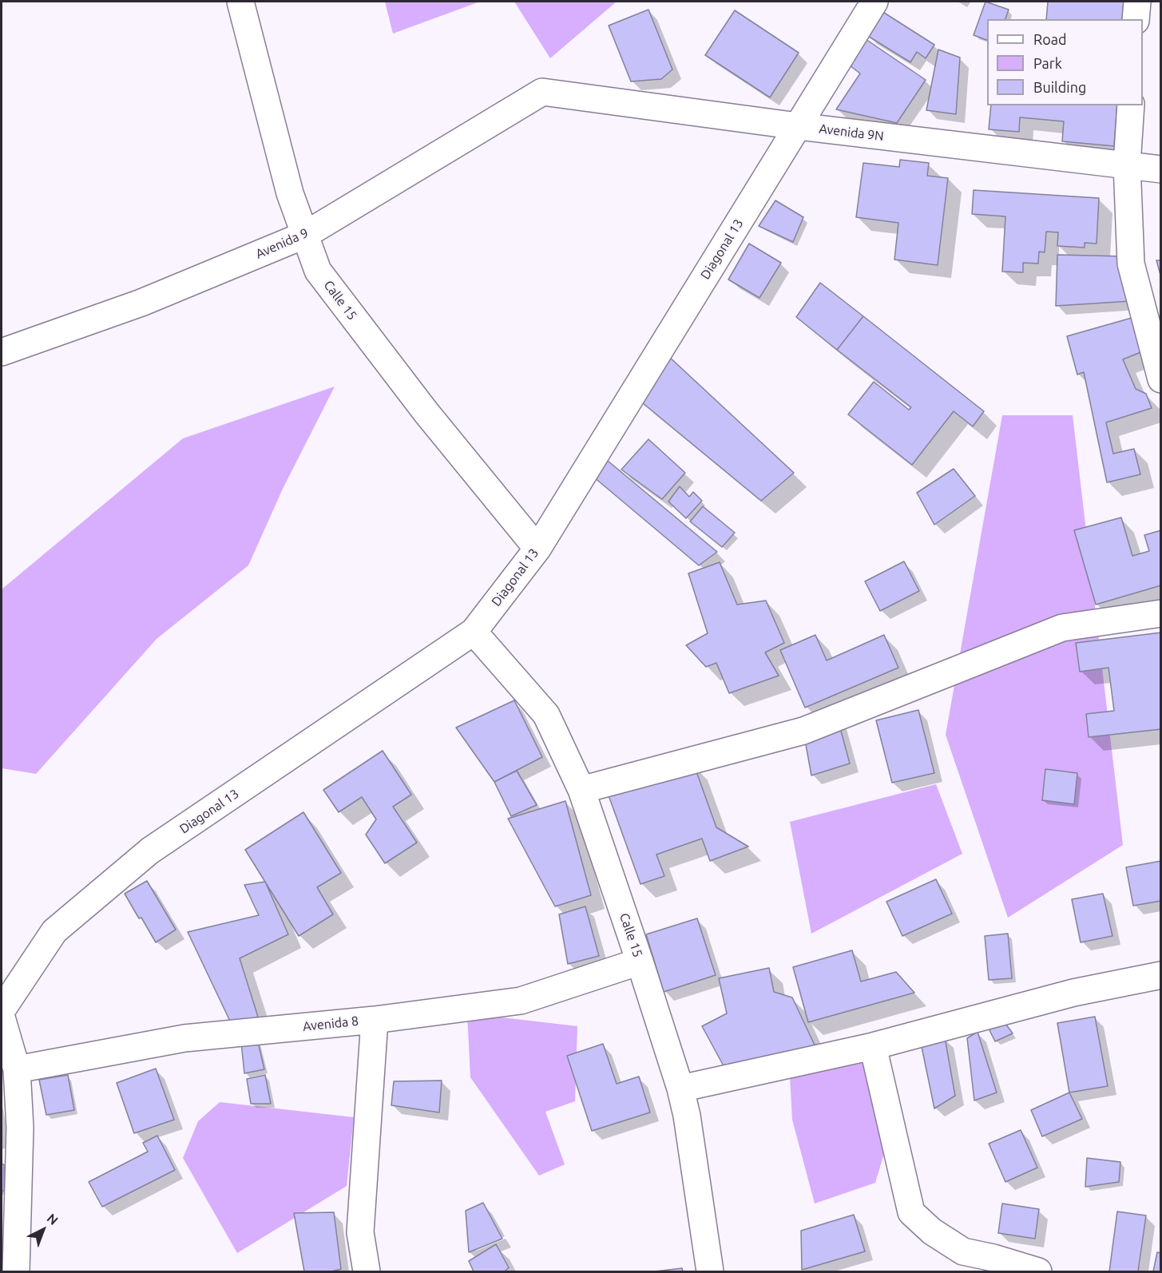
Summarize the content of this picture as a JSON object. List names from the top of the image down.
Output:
{
  "streets": {
    "street": [
      "Avenida 9N",
      "Avenida 9",
      "Diagonal 13",
      "Calle 15",
      "Avenida 8"
    ]
  },
  "crossings": [
    ["Avenida 9N", "Avenida 9"],
    ["Avenida 9N", "Diagonal 13"],
    ["Avenida 9", "Calle 15"],
    ["Diagonal 13", "Calle 15"],
    ["Calle 15", "Avenida 8"]
  ],
  "legend": ["Road", "Park", "Building"],
  "north": "top right"
}
